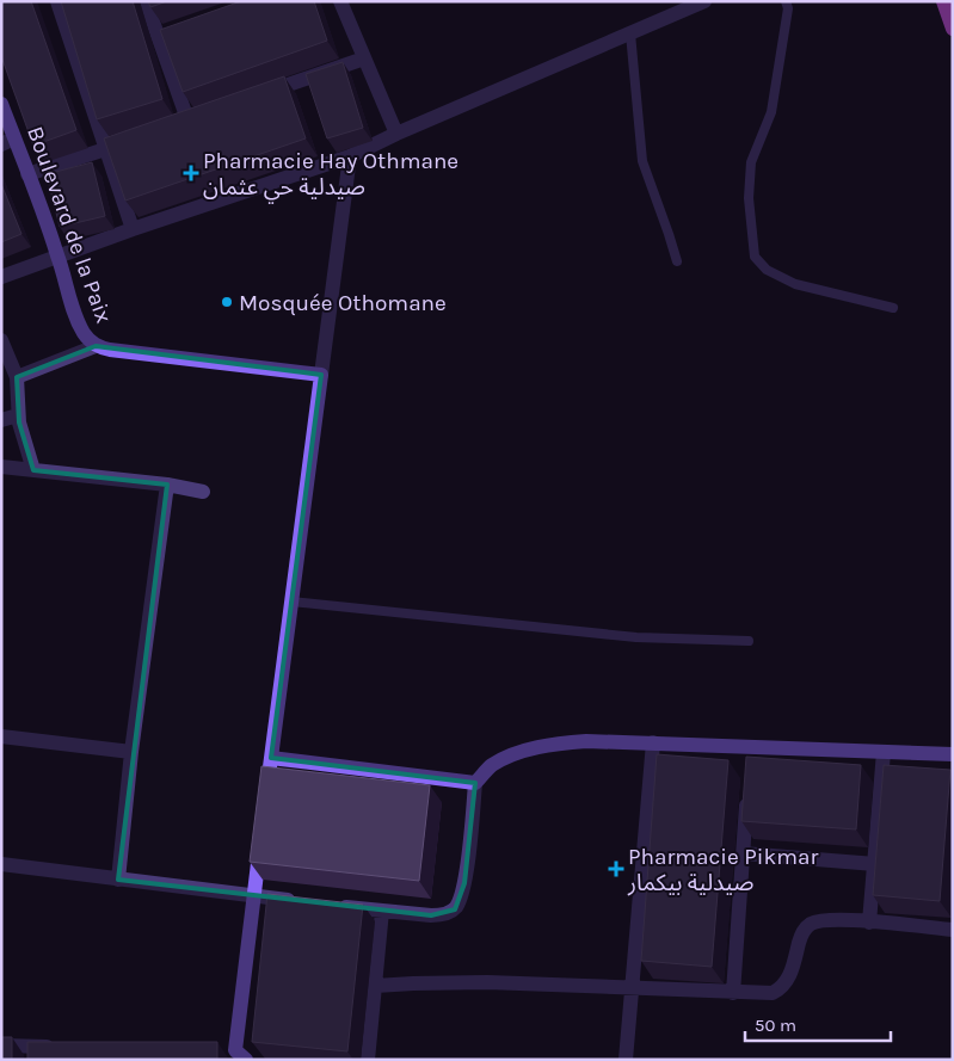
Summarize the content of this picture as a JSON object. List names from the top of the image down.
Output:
{
  "streets": {
    "street": ["Boulevard de la Paix"]
  },
  "places": {
    "health": ["Pharmacie Hay Othmane صيدلية حي عثمان", "Pharmacie Pikmar صيدلية بيكمار"],
    "other": ["Mosquée Othomane"]
  },
  "scale_bar": "50 m"
}
